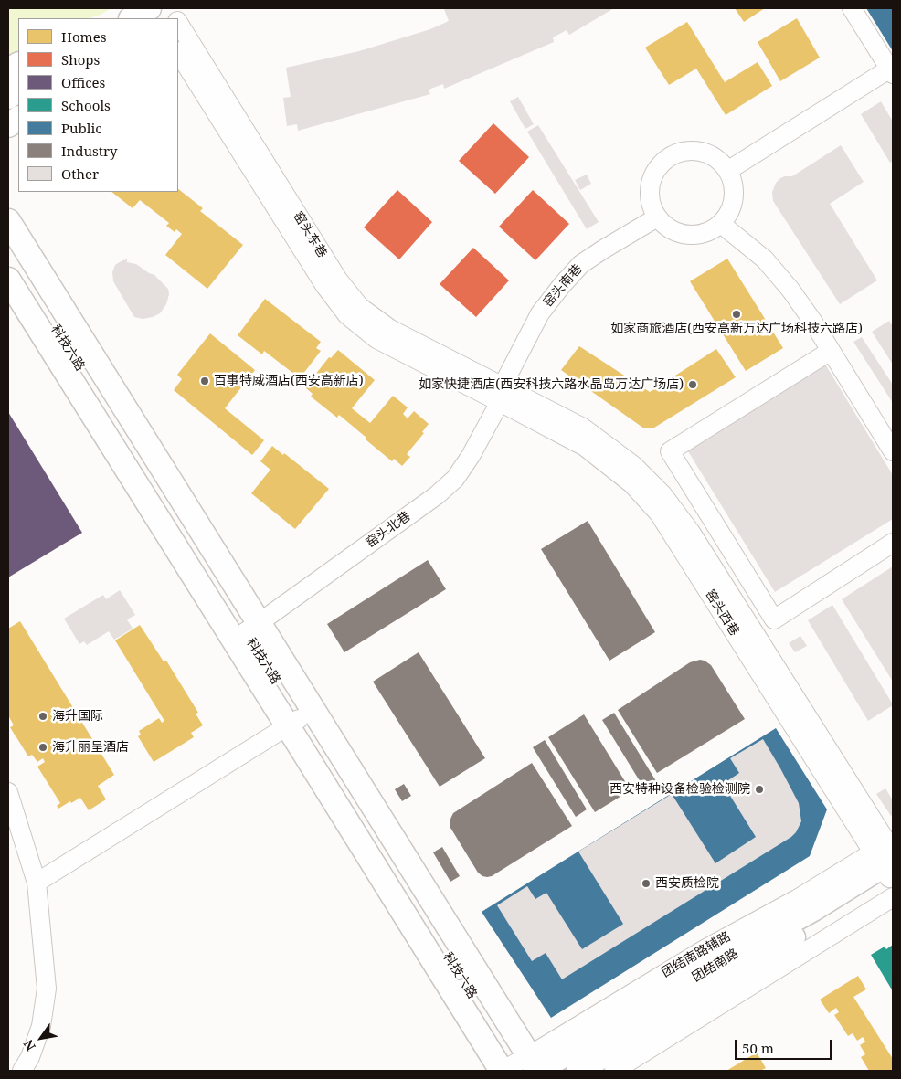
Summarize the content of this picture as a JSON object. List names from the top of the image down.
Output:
{
  "streets": {
    "main road": ["科技六路", "团结南路"],
    "street": [
      "窑头东巷",
      "窑头南巷",
      "窑头北巷",
      "窑头西巷"
    ]
  },
  "crossings": [
    ["窑头东巷", "窑头南巷"],
    ["窑头东巷", "窑头北巷"],
    ["窑头东巷", "窑头西巷"],
    ["窑头南巷", "窑头北巷"],
    ["窑头南巷", "窑头西巷"],
    ["科技六路", "窑头北巷"],
    ["科技六路", "团结南路"],
    ["窑头北巷", "窑头西巷"],
    ["窑头西巷", "团结南路"]
  ],
  "places": [
    "如家商旅酒店(西安高新万达广场科技六路店)",
    "百事特威酒店(西安高新店)",
    "如家快捷酒店(西安科技六路水晶岛万达广场店)",
    "海升国际",
    "海升丽呈酒店",
    "西安特种设备检验检测院",
    "西安质检院"
  ],
  "legend": [
    "Homes",
    "Shops",
    "Offices",
    "Schools",
    "Public",
    "Industry",
    "Other"
  ],
  "scale_bar": "50 m",
  "north": "bottom left"
}
